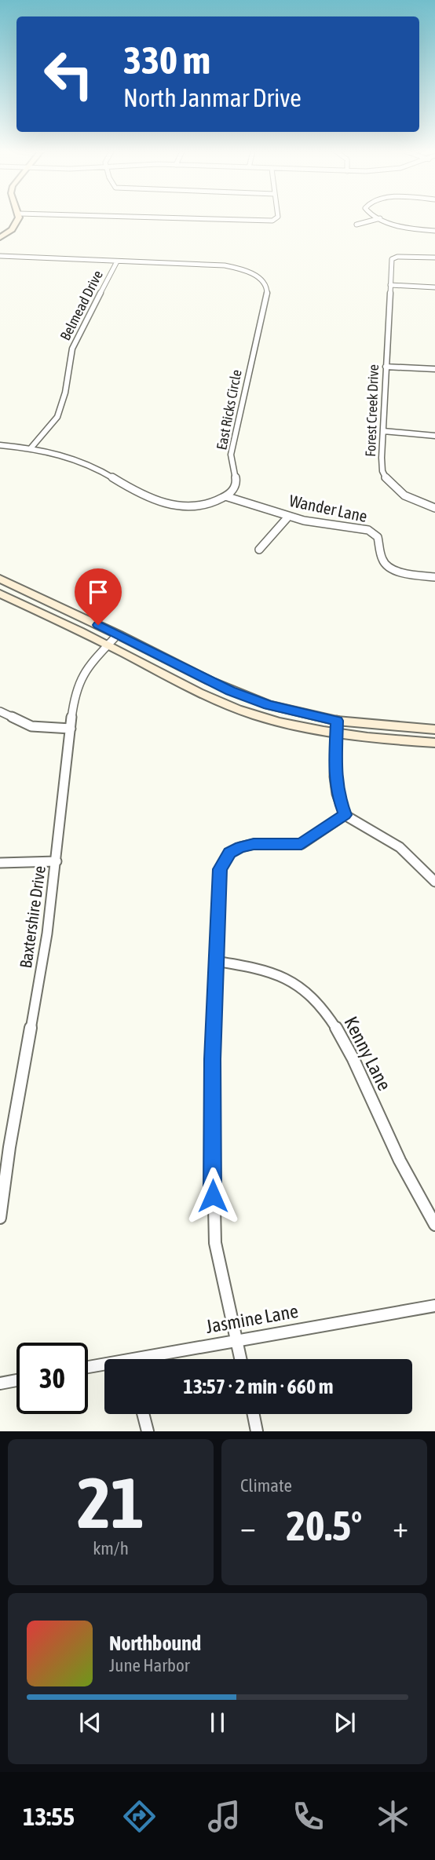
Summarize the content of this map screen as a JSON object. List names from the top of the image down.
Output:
{
  "streets": {
    "street": [
      "Belmead Drive",
      "East Ricks Circle",
      "Forest Creek Drive",
      "Wander Lane",
      "Baxtershire Drive",
      "Kenny Lane",
      "Jasmine Lane"
    ]
  },
  "crossings": [
    ["Belmead Drive", "East Ricks Circle"],
    ["East Ricks Circle", "Wander Lane"]
  ],
  "page": {
    "turn": ["330 m", "North Janmar Drive"],
    "limit": "30",
    "trip": "13:57 · 2 min · 660 m",
    "tile": [
      ["21", "km/h"],
      "Climate"
    ],
    "heat": ["−", "20.5°", "+"],
    "song": ["Northbound", "June Harbor"],
    "tabs": "13:55"
  }
}
